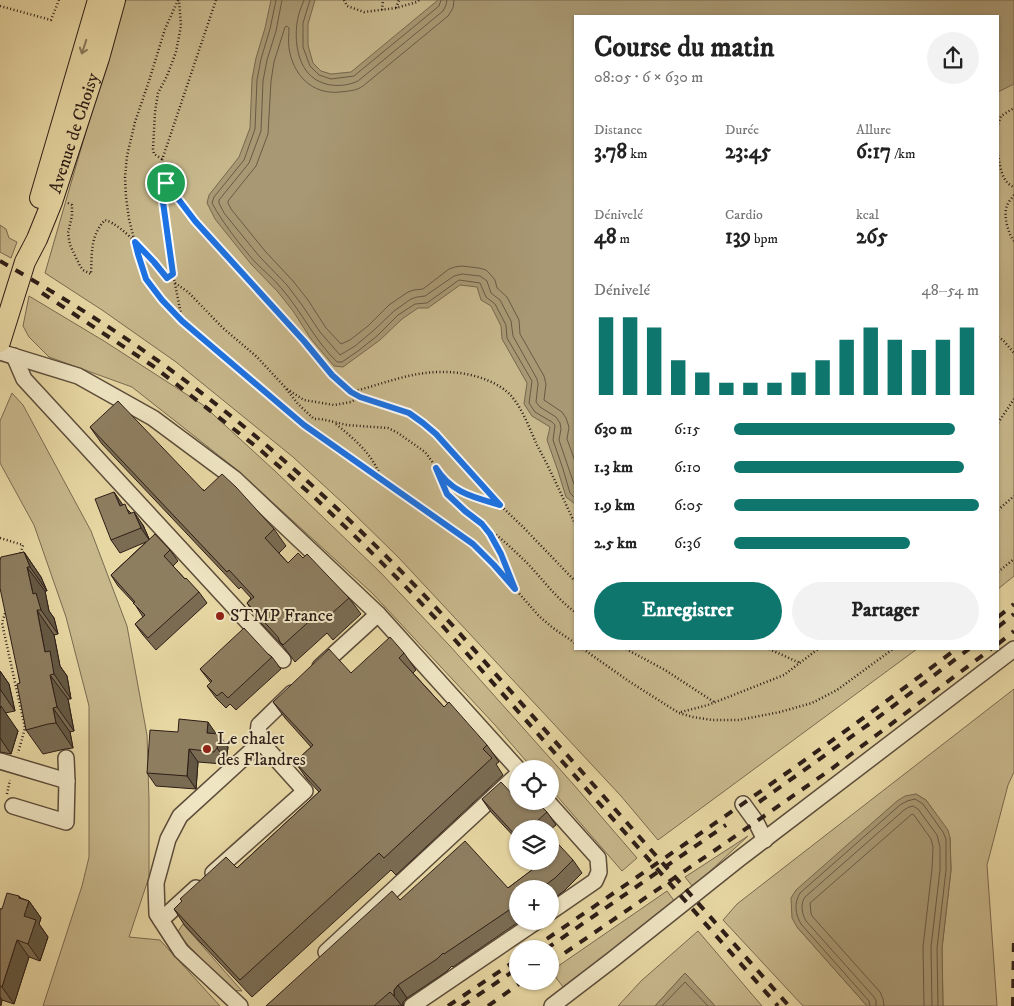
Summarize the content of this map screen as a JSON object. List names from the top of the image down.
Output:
{
  "streets": {
    "main road": ["Avenue de Choisy"]
  },
  "places": ["STMP France", "Le chalet des Flandres"],
  "page": {
    "heading": ["Course du matin", "08:05 · 6 × 630 m"],
    "stats": [
      ["Distance", "3.78 km"],
      ["Durée", "23:45"],
      ["Allure", "6:17 /km"],
      ["Dénivelé", "48 m"],
      ["Cardio", "139 bpm"],
      ["kcal", "265"]
    ],
    "chart": ["Dénivelé", "48–54 m"],
    "list": [
      {
        "name": "630 m",
        "note": "6:15"
      },
      {
        "name": "1.3 km",
        "note": "6:10"
      },
      {
        "name": "1.9 km",
        "note": "6:05"
      },
      {
        "name": "2.5 km",
        "note": "6:36"
      }
    ],
    "buttons": ["Enregistrer", "Partager"],
    "map_buttons": ["+", "−"]
  }
}
